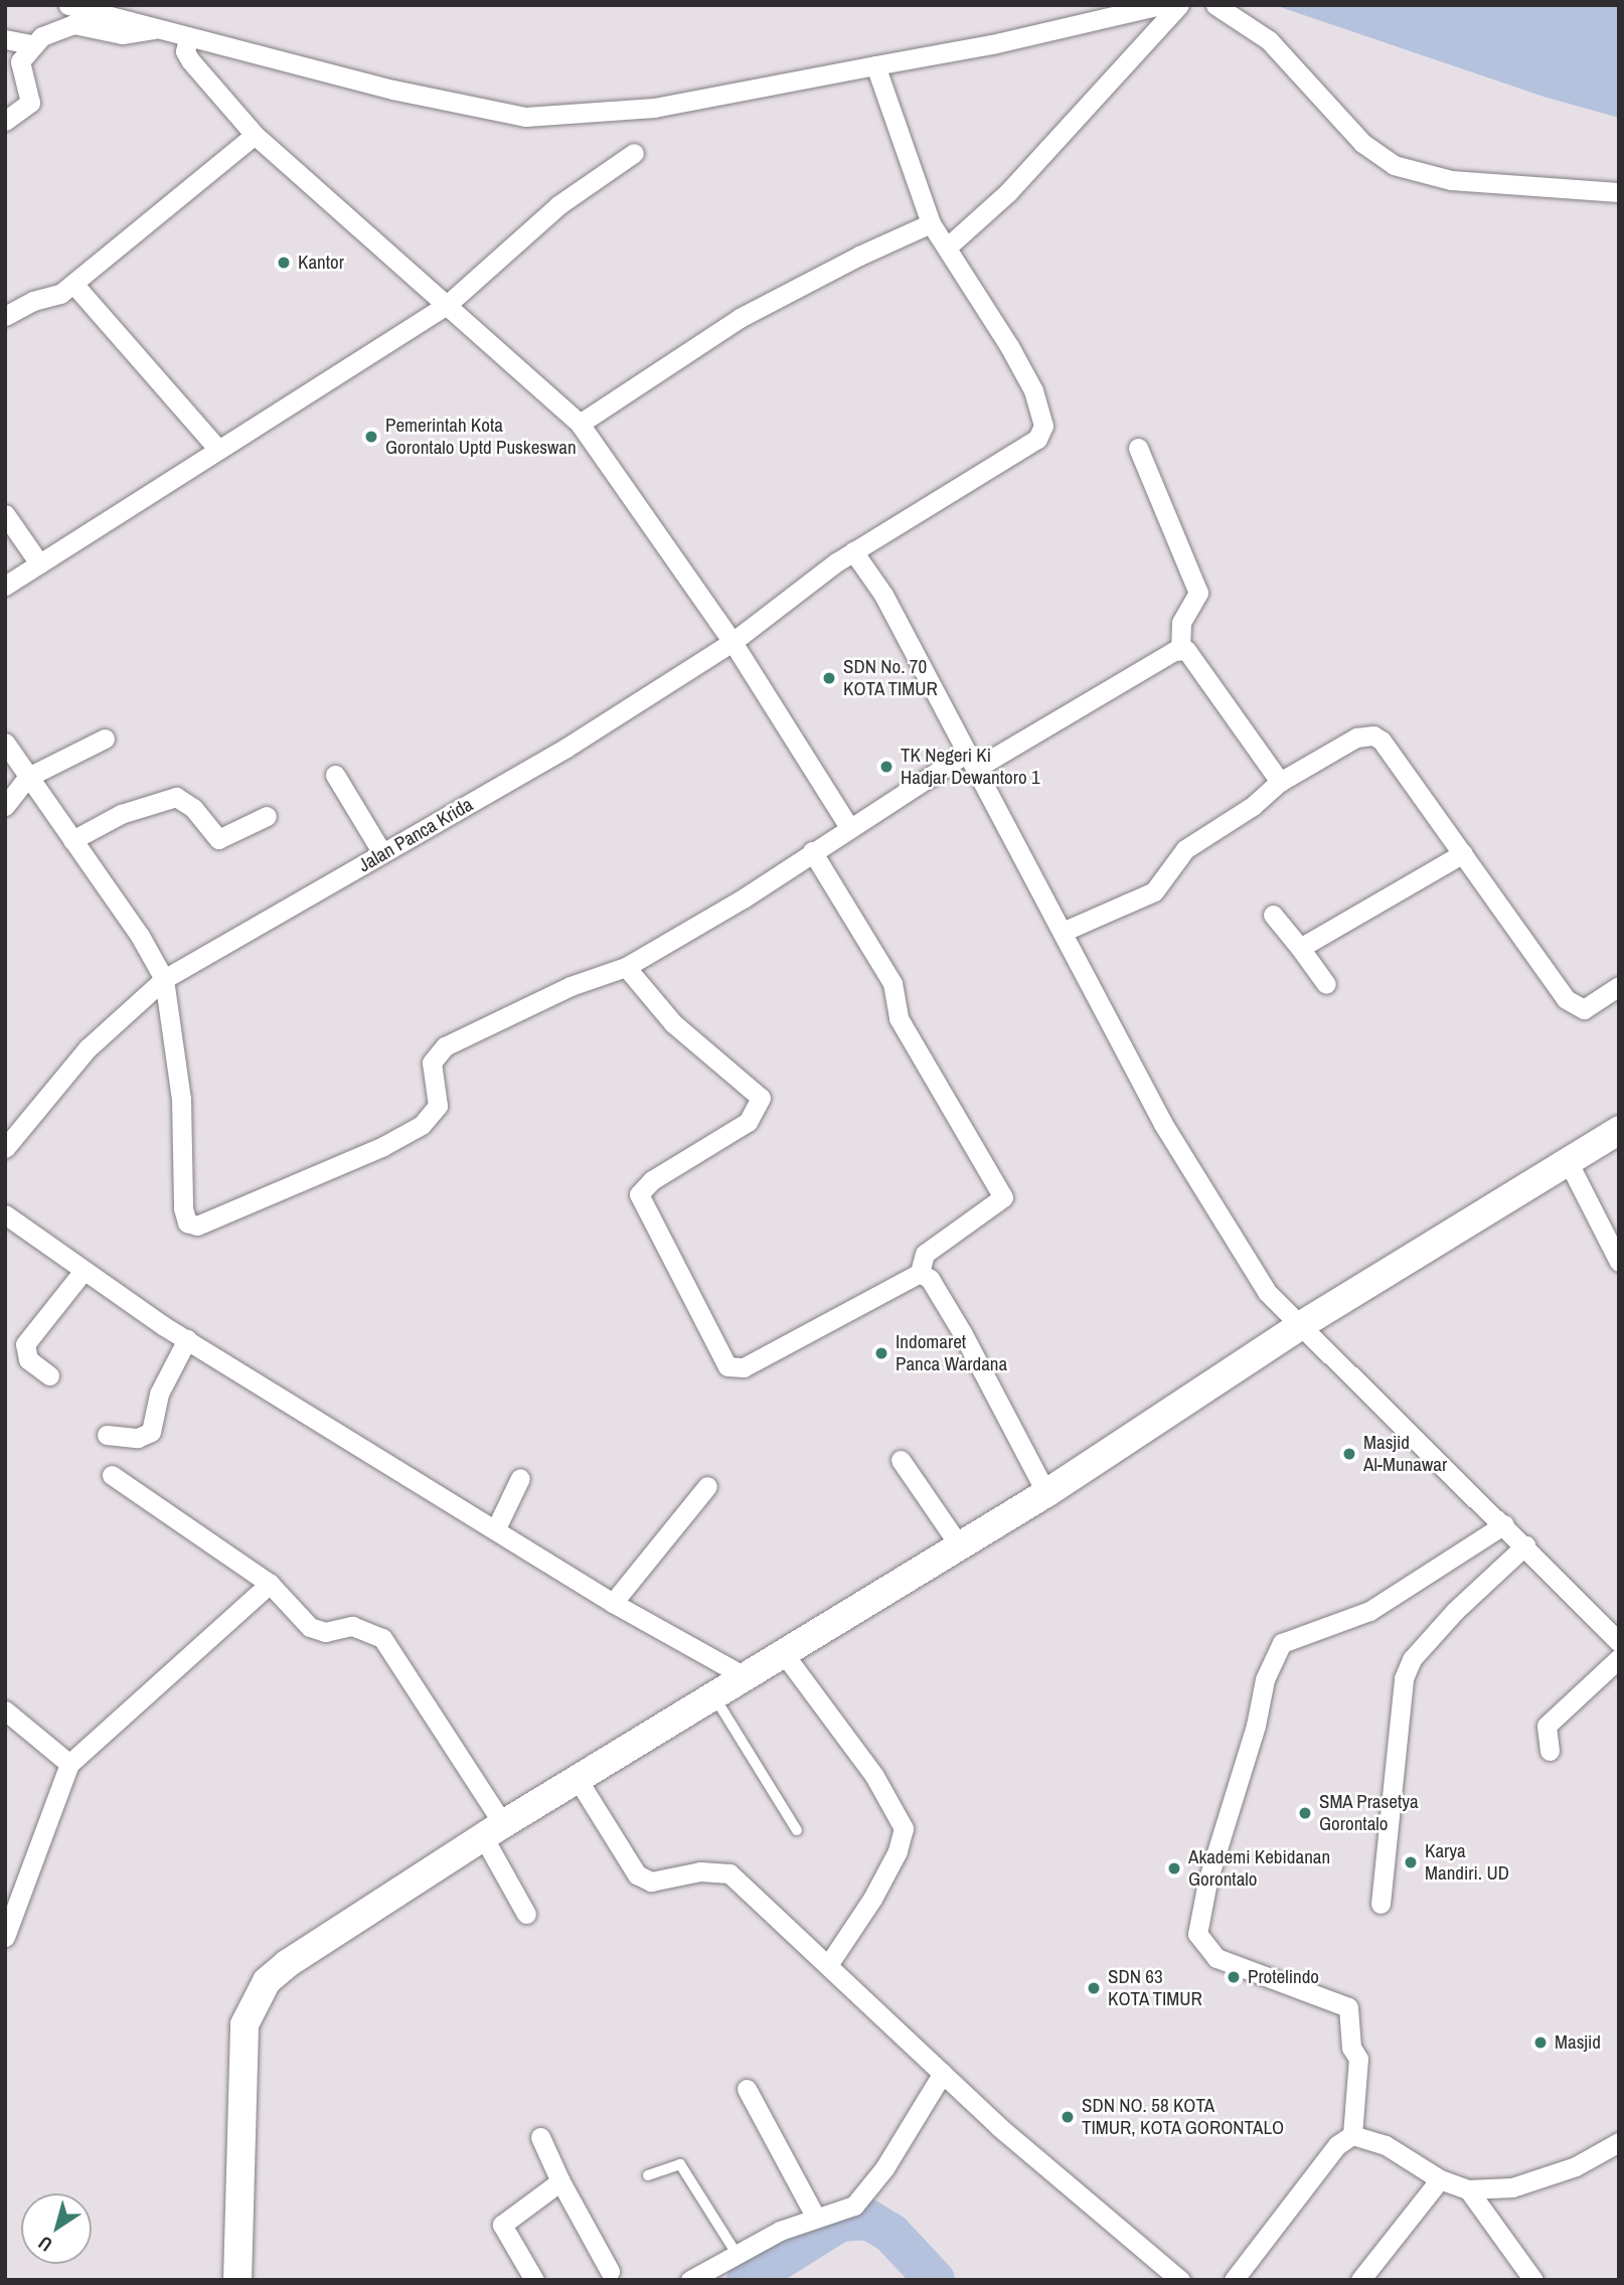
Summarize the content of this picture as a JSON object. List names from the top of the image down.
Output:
{
  "streets": {
    "street": ["Jalan Panca Krida"]
  },
  "places": [
    "Kantor",
    "Pemerintah Kota Gorontalo Uptd Puskeswan",
    "SDN No. 70 KOTA TIMUR",
    "TK Negeri Ki Hadjar Dewantoro 1",
    "Indomaret Panca Wardana",
    "Masjid Al-Munawar",
    "SMA Prasetya Gorontalo",
    "Karya Mandiri. UD",
    "Akademi Kebidanan Gorontalo",
    "Protelindo",
    "SDN 63 KOTA TIMUR",
    "Masjid",
    "SDN NO. 58 KOTA TIMUR, KOTA GORONTALO"
  ],
  "north": "bottom left"
}
